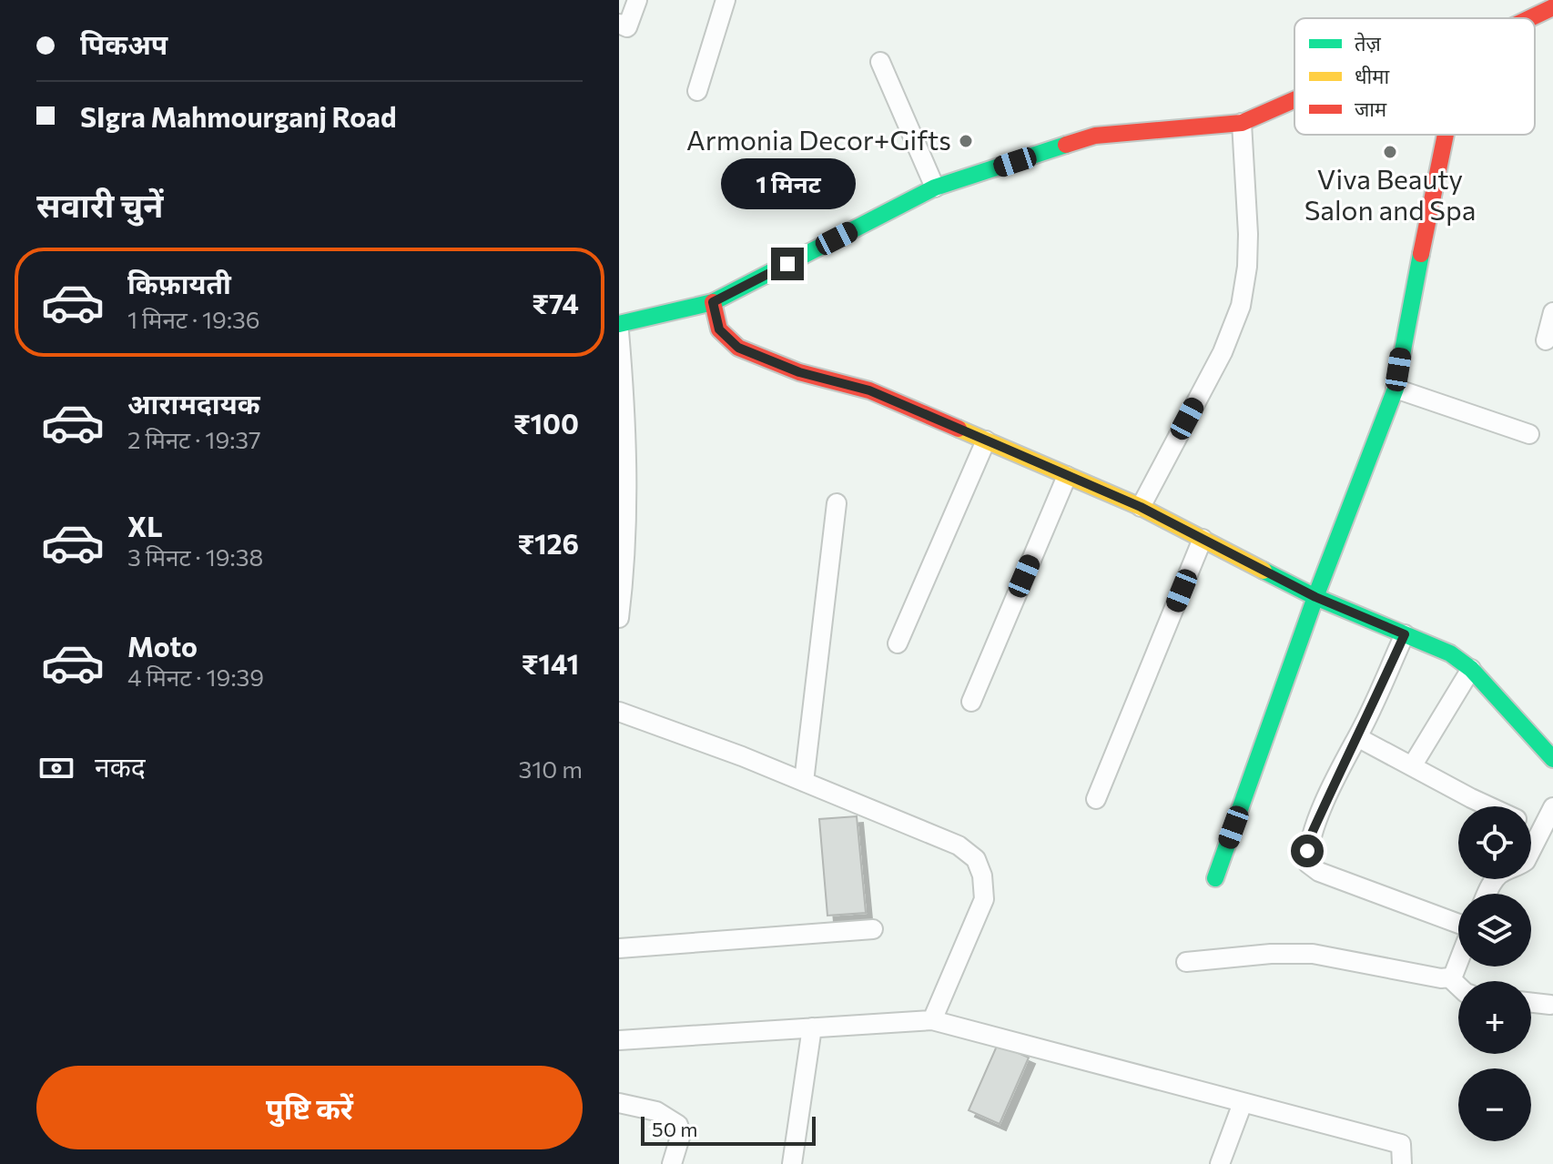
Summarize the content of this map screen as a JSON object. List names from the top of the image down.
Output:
{
  "places": ["Armonia Decor+Gifts", "Viva Beauty Salon and Spa"],
  "legend": ["तेज़", "धीमा", "जाम"],
  "scale_bar": "50 m",
  "page": {
    "banner": ["पिकअप", "SIgra Mahmourganj Road"],
    "bubble": "1 मिनट",
    "heading": "सवारी चुनें",
    "list": [
      {
        "name": "किफ़ायती",
        "note": "1 मिनट · 19:36",
        "value": "₹74"
      },
      {
        "name": "आरामदायक",
        "note": "2 मिनट · 19:37",
        "value": "₹100"
      },
      {
        "name": "XL",
        "note": "3 मिनट · 19:38",
        "value": "₹126"
      },
      {
        "name": "Moto",
        "note": "4 मिनट · 19:39",
        "value": "₹141"
      }
    ],
    "pay": ["नकद", "310 m"],
    "map_buttons": ["+", "−"],
    "buttons": "पुष्टि करें",
    "scale": "50 m"
  }
}
